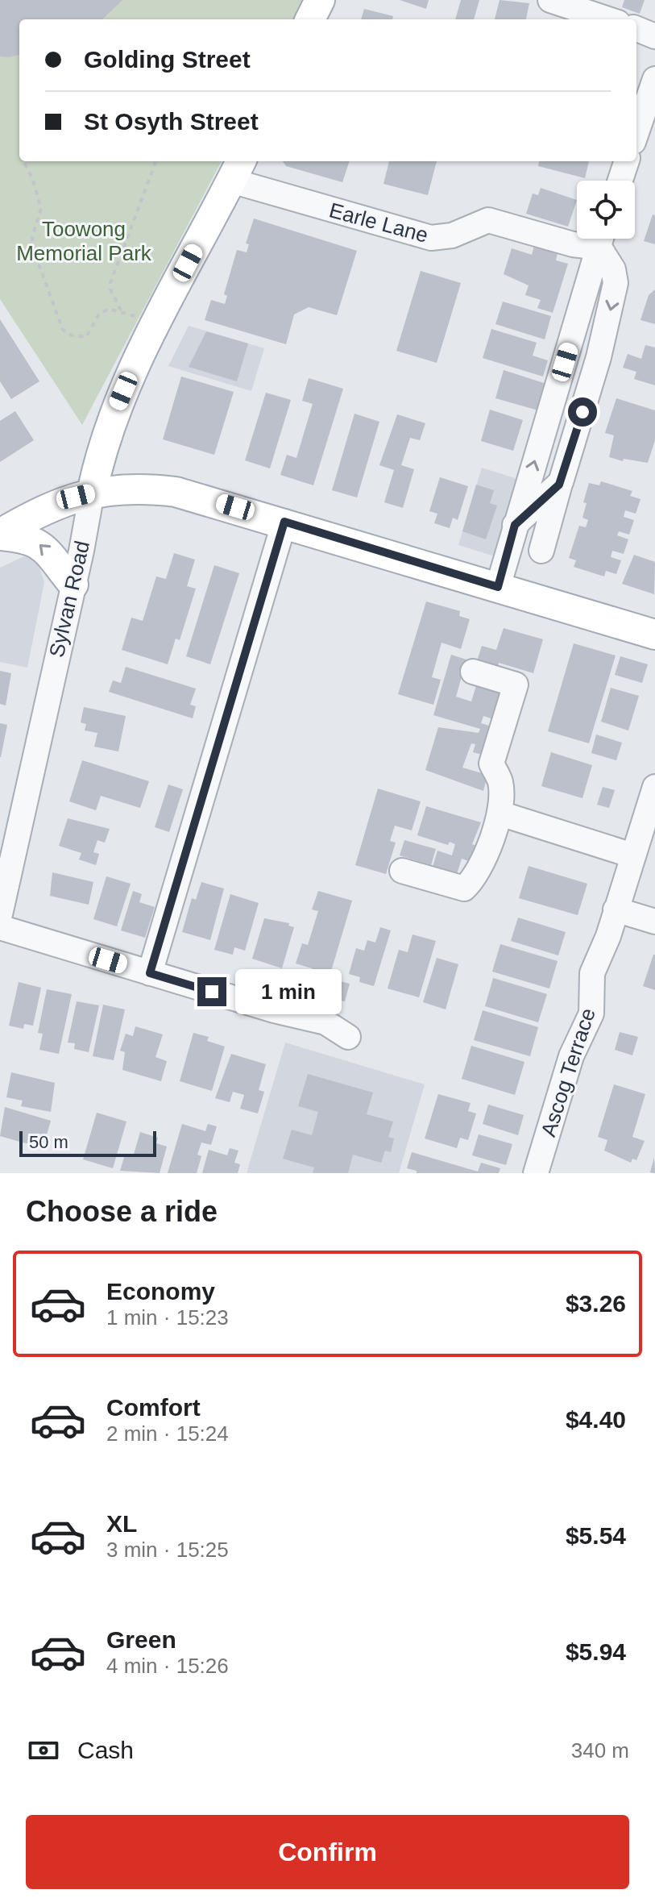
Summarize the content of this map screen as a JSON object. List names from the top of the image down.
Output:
{
  "streets": {
    "main road": ["Sylvan Road"],
    "street": ["Earle Lane", "Ascog Terrace"]
  },
  "crossings": [
    ["Earle Lane", "Sylvan Road"]
  ],
  "parks": ["Toowong Memorial Park"],
  "scale_bar": "50 m",
  "page": {
    "banner": ["Golding Street", "St Osyth Street"],
    "bubble": "1 min",
    "scale": "50 m",
    "heading": "Choose a ride",
    "list": [
      {
        "name": "Economy",
        "note": "1 min · 15:23",
        "value": "$3.26"
      },
      {
        "name": "Comfort",
        "note": "2 min · 15:24",
        "value": "$4.40"
      },
      {
        "name": "XL",
        "note": "3 min · 15:25",
        "value": "$5.54"
      },
      {
        "name": "Green",
        "note": "4 min · 15:26",
        "value": "$5.94"
      }
    ],
    "pay": ["Cash", "340 m"],
    "buttons": "Confirm"
  }
}
